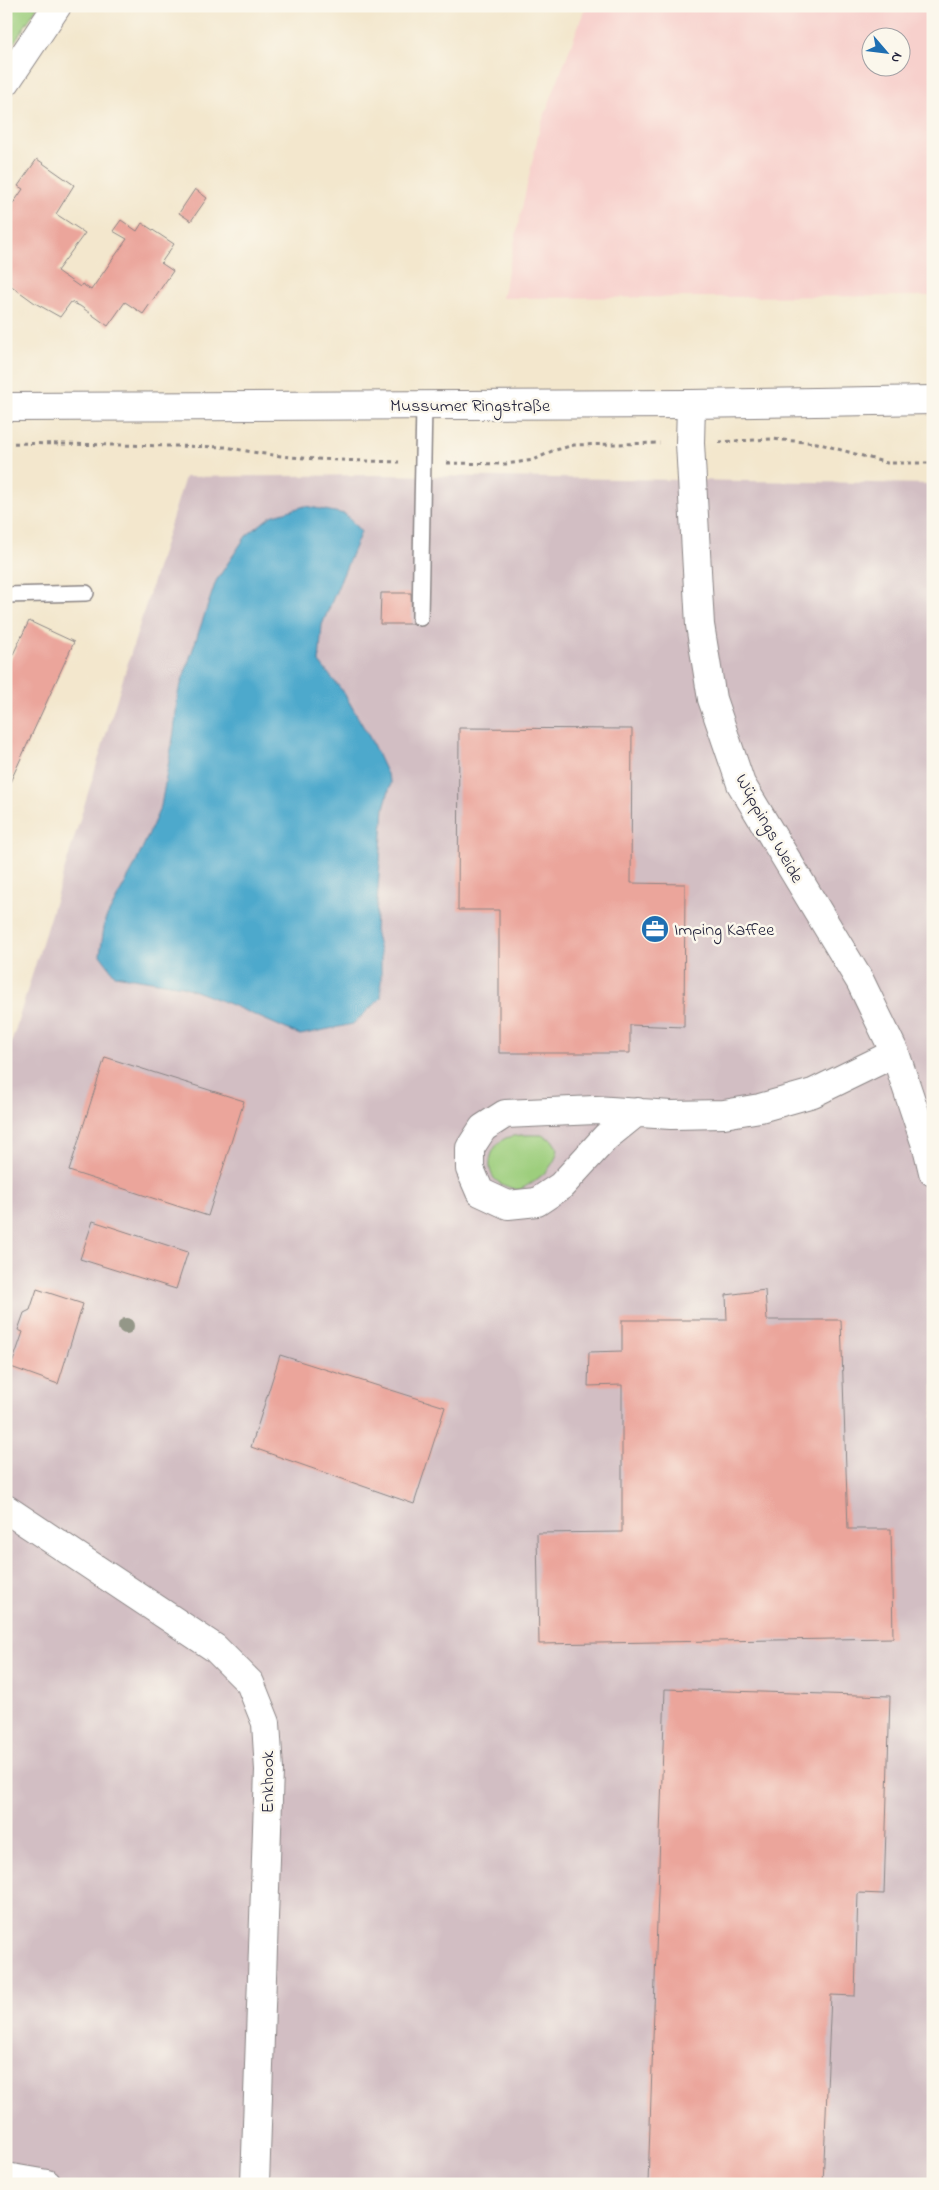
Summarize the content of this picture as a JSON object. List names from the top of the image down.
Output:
{
  "streets": {
    "street": ["Mussumer Ringstraße", "Wüppings Weide", "Enkhook"]
  },
  "crossings": [
    ["Mussumer Ringstraße", "Wüppings Weide"]
  ],
  "places": {
    "office": ["Imping Kaffee"]
  },
  "north": "bottom right"
}
